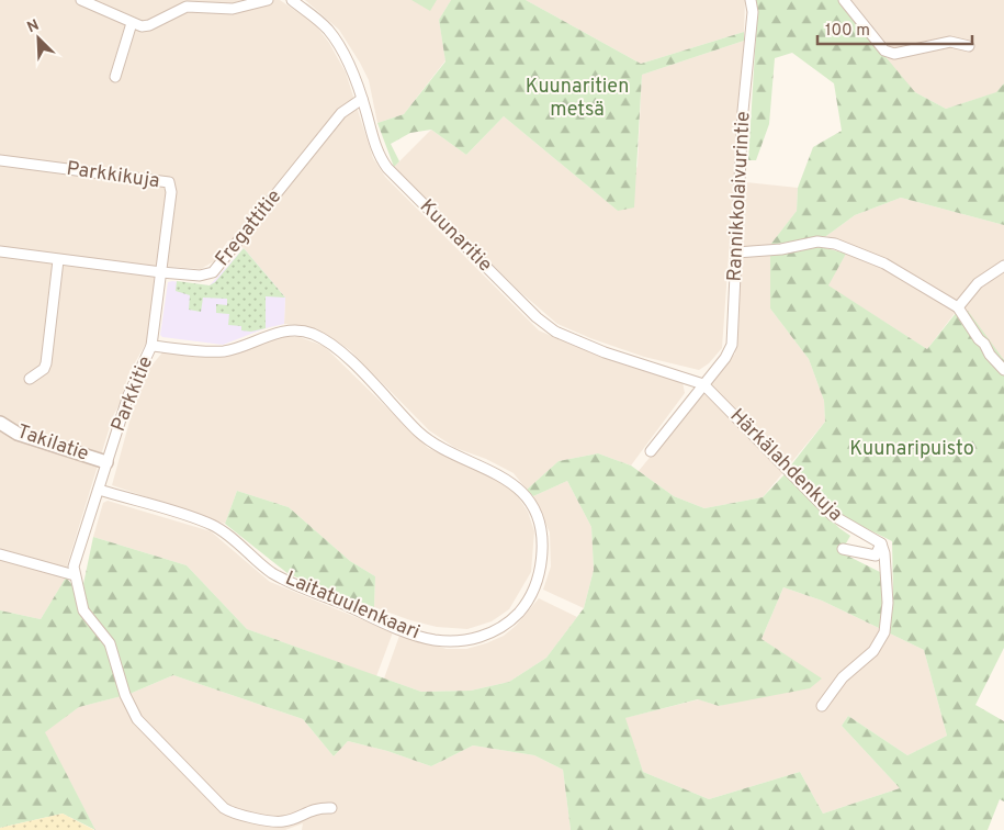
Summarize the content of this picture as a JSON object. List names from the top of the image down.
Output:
{
  "streets": {
    "street": [
      "Parkkikuja",
      "Rannikkolaivurintie",
      "Fregattitie",
      "Kuunaritie",
      "Parkkitie",
      "Takilatie",
      "Härkälahdenkuja",
      "Laitatuulenkaari"
    ]
  },
  "crossings": [
    ["Parkkikuja", "Fregattitie"],
    ["Parkkikuja", "Parkkitie"],
    ["Rannikkolaivurintie", "Kuunaritie"],
    ["Rannikkolaivurintie", "Härkälahdenkuja"],
    ["Fregattitie", "Kuunaritie"],
    ["Fregattitie", "Parkkitie"],
    ["Kuunaritie", "Härkälahdenkuja"],
    ["Parkkitie", "Takilatie"],
    ["Parkkitie", "Laitatuulenkaari"]
  ],
  "parks": ["Kuunaritien metsä", "Kuunaripuisto"],
  "scale_bar": "100 m",
  "north": "top left"
}
